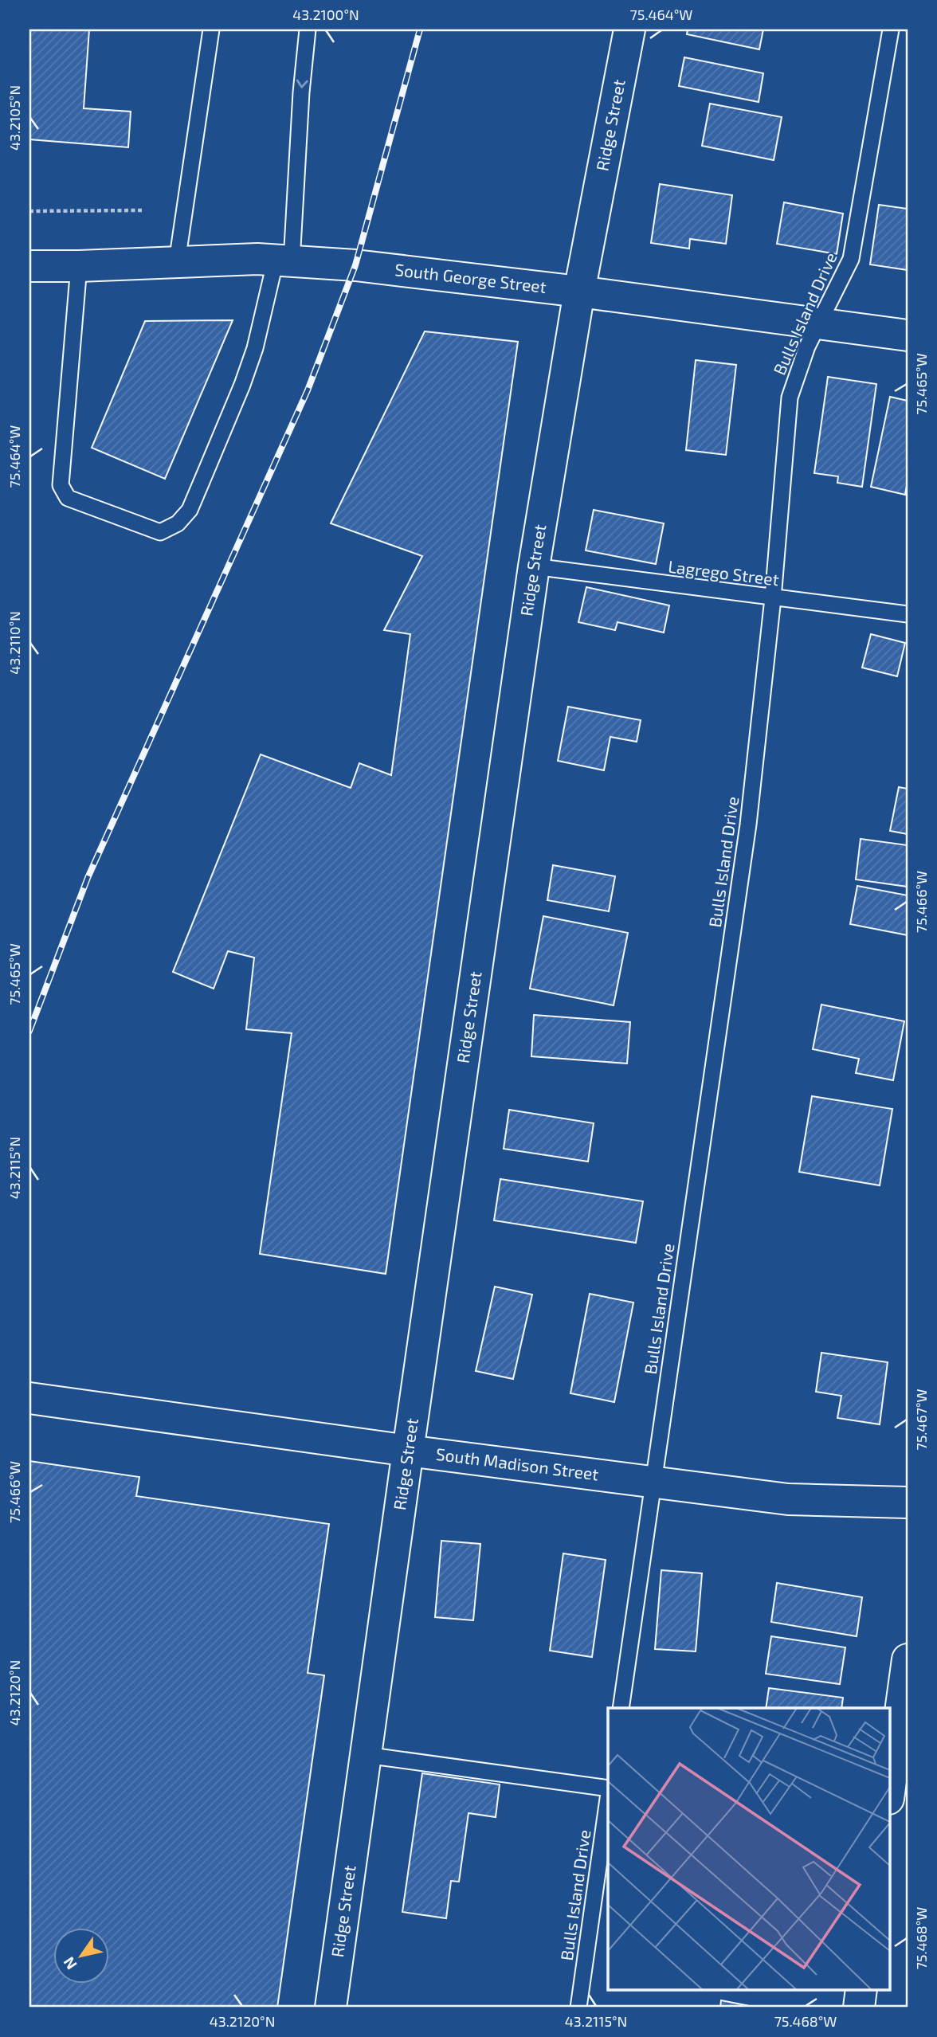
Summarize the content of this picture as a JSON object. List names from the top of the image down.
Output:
{
  "streets": {
    "street": ["Ridge Street", "South George Street", "South Madison Street"],
    "lane": ["Bulls Island Drive", "Lagrego Street"]
  },
  "crossings": [
    ["Ridge Street", "South George Street"],
    ["Ridge Street", "Lagrego Street"],
    ["Ridge Street", "South Madison Street"],
    ["South George Street", "Bulls Island Drive"],
    ["Bulls Island Drive", "Lagrego Street"],
    ["Bulls Island Drive", "South Madison Street"]
  ],
  "north": "bottom left",
  "coordinates": [
    "43.2100°N",
    "75.464°W",
    "43.2105°N",
    "75.465°W",
    "43.2110°N",
    "75.466°W",
    "43.2115°N",
    "75.467°W",
    "43.2120°N",
    "75.468°W"
  ]
}
